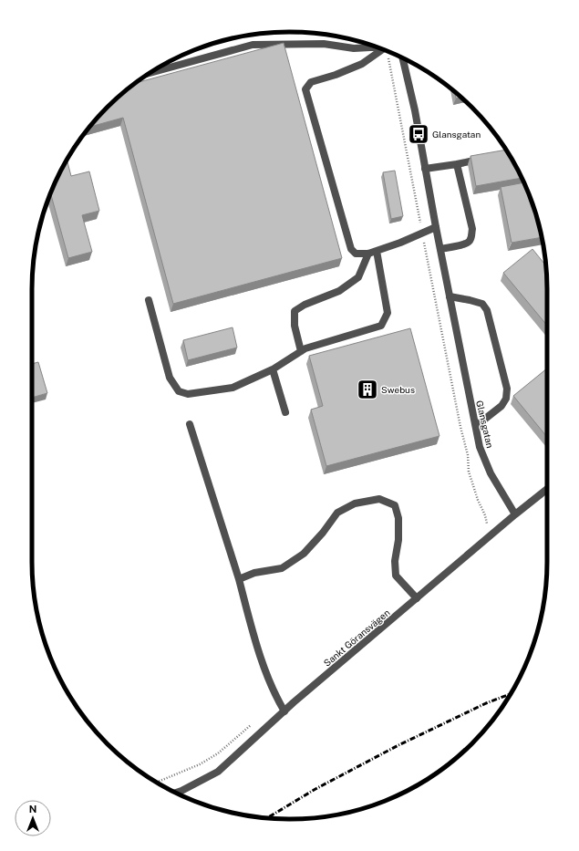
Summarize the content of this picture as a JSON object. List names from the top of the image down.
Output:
{
  "streets": {
    "street": ["Glansgatan", "Sankt Göransvägen"]
  },
  "crossings": [
    ["Glansgatan", "Sankt Göransvägen"]
  ],
  "places": {
    "bus stop": ["Glansgatan"],
    "building": ["Swebus"]
  },
  "north": "top"
}
